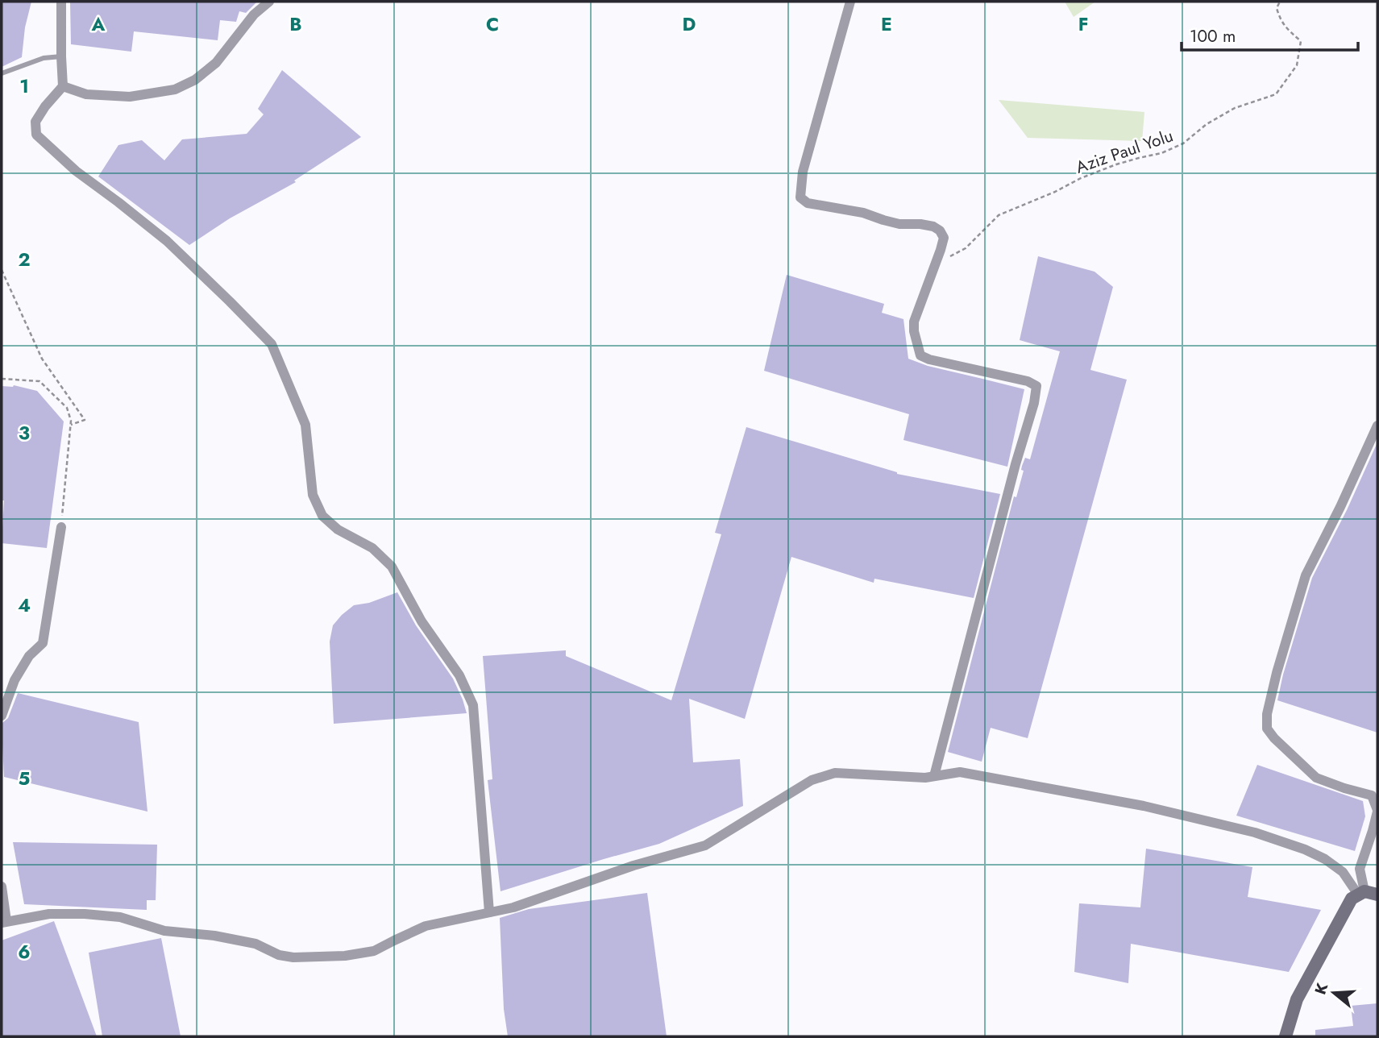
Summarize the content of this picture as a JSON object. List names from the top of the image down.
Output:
{
  "streets": {
    "path": ["Aziz Paul Yolu"]
  },
  "scale_bar": "100 m",
  "north": "left",
  "grid": {
    "columns": [
      "A",
      "B",
      "C",
      "D",
      "E",
      "F"
    ],
    "rows": [
      "1",
      "2",
      "3",
      "4",
      "5",
      "6"
    ]
  }
}
